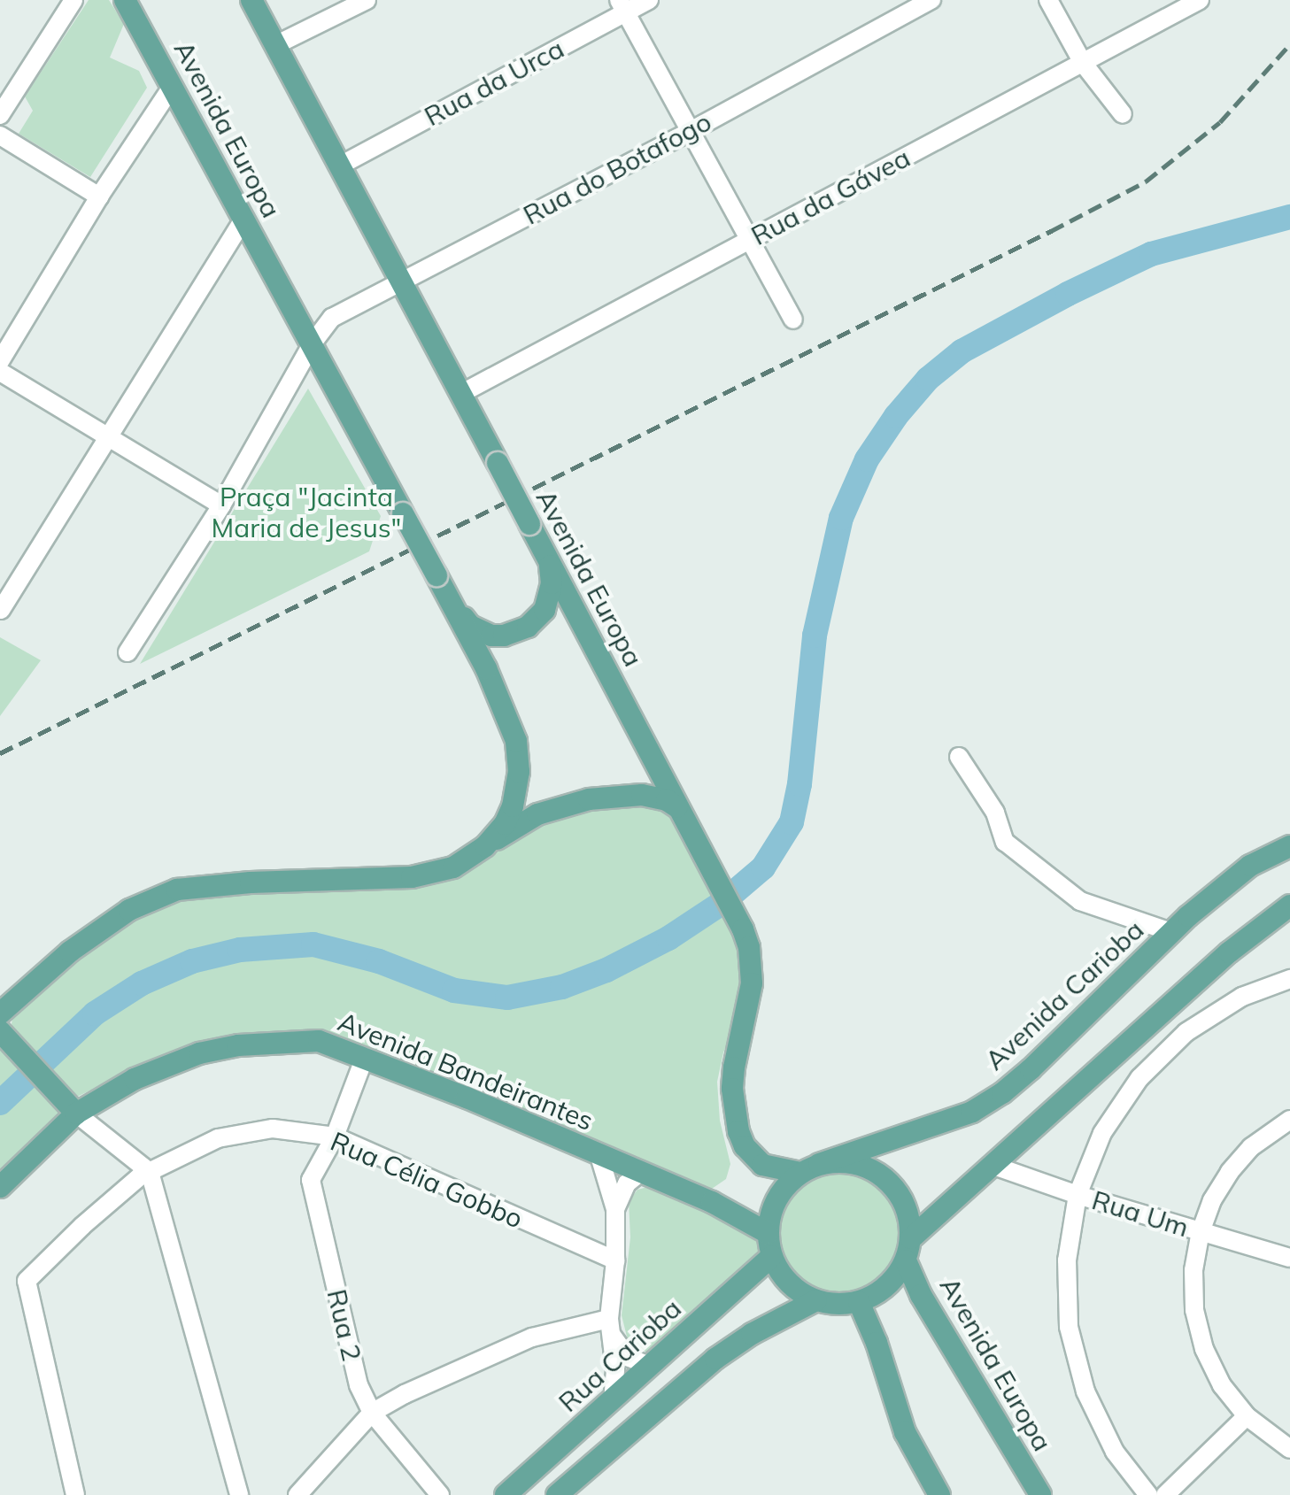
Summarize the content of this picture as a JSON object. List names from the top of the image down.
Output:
{
  "streets": {
    "main road": [
      "Avenida Europa",
      "Avenida Carioba",
      "Avenida Bandeirantes",
      "Rua Carioba"
    ],
    "street": [
      "Rua da Urca",
      "Rua do Botafogo",
      "Rua da Gávea",
      "Rua Célia Gobbo",
      "Rua Um",
      "Rua 2"
    ]
  },
  "crossings": [
    ["Rua da Urca", "Avenida Europa"],
    ["Avenida Europa", "Rua do Botafogo"],
    ["Avenida Europa", "Rua da Gávea"],
    ["Avenida Europa", "Avenida Carioba"],
    ["Avenida Europa", "Avenida Bandeirantes"],
    ["Avenida Europa", "Rua Carioba"],
    ["Avenida Carioba", "Avenida Bandeirantes"],
    ["Avenida Carioba", "Rua Carioba"],
    ["Avenida Bandeirantes", "Rua 2"],
    ["Avenida Bandeirantes", "Rua Carioba"],
    ["Rua Célia Gobbo", "Rua 2"]
  ],
  "parks": ["Praça \"Jacinta Maria de Jesus\""]
}
